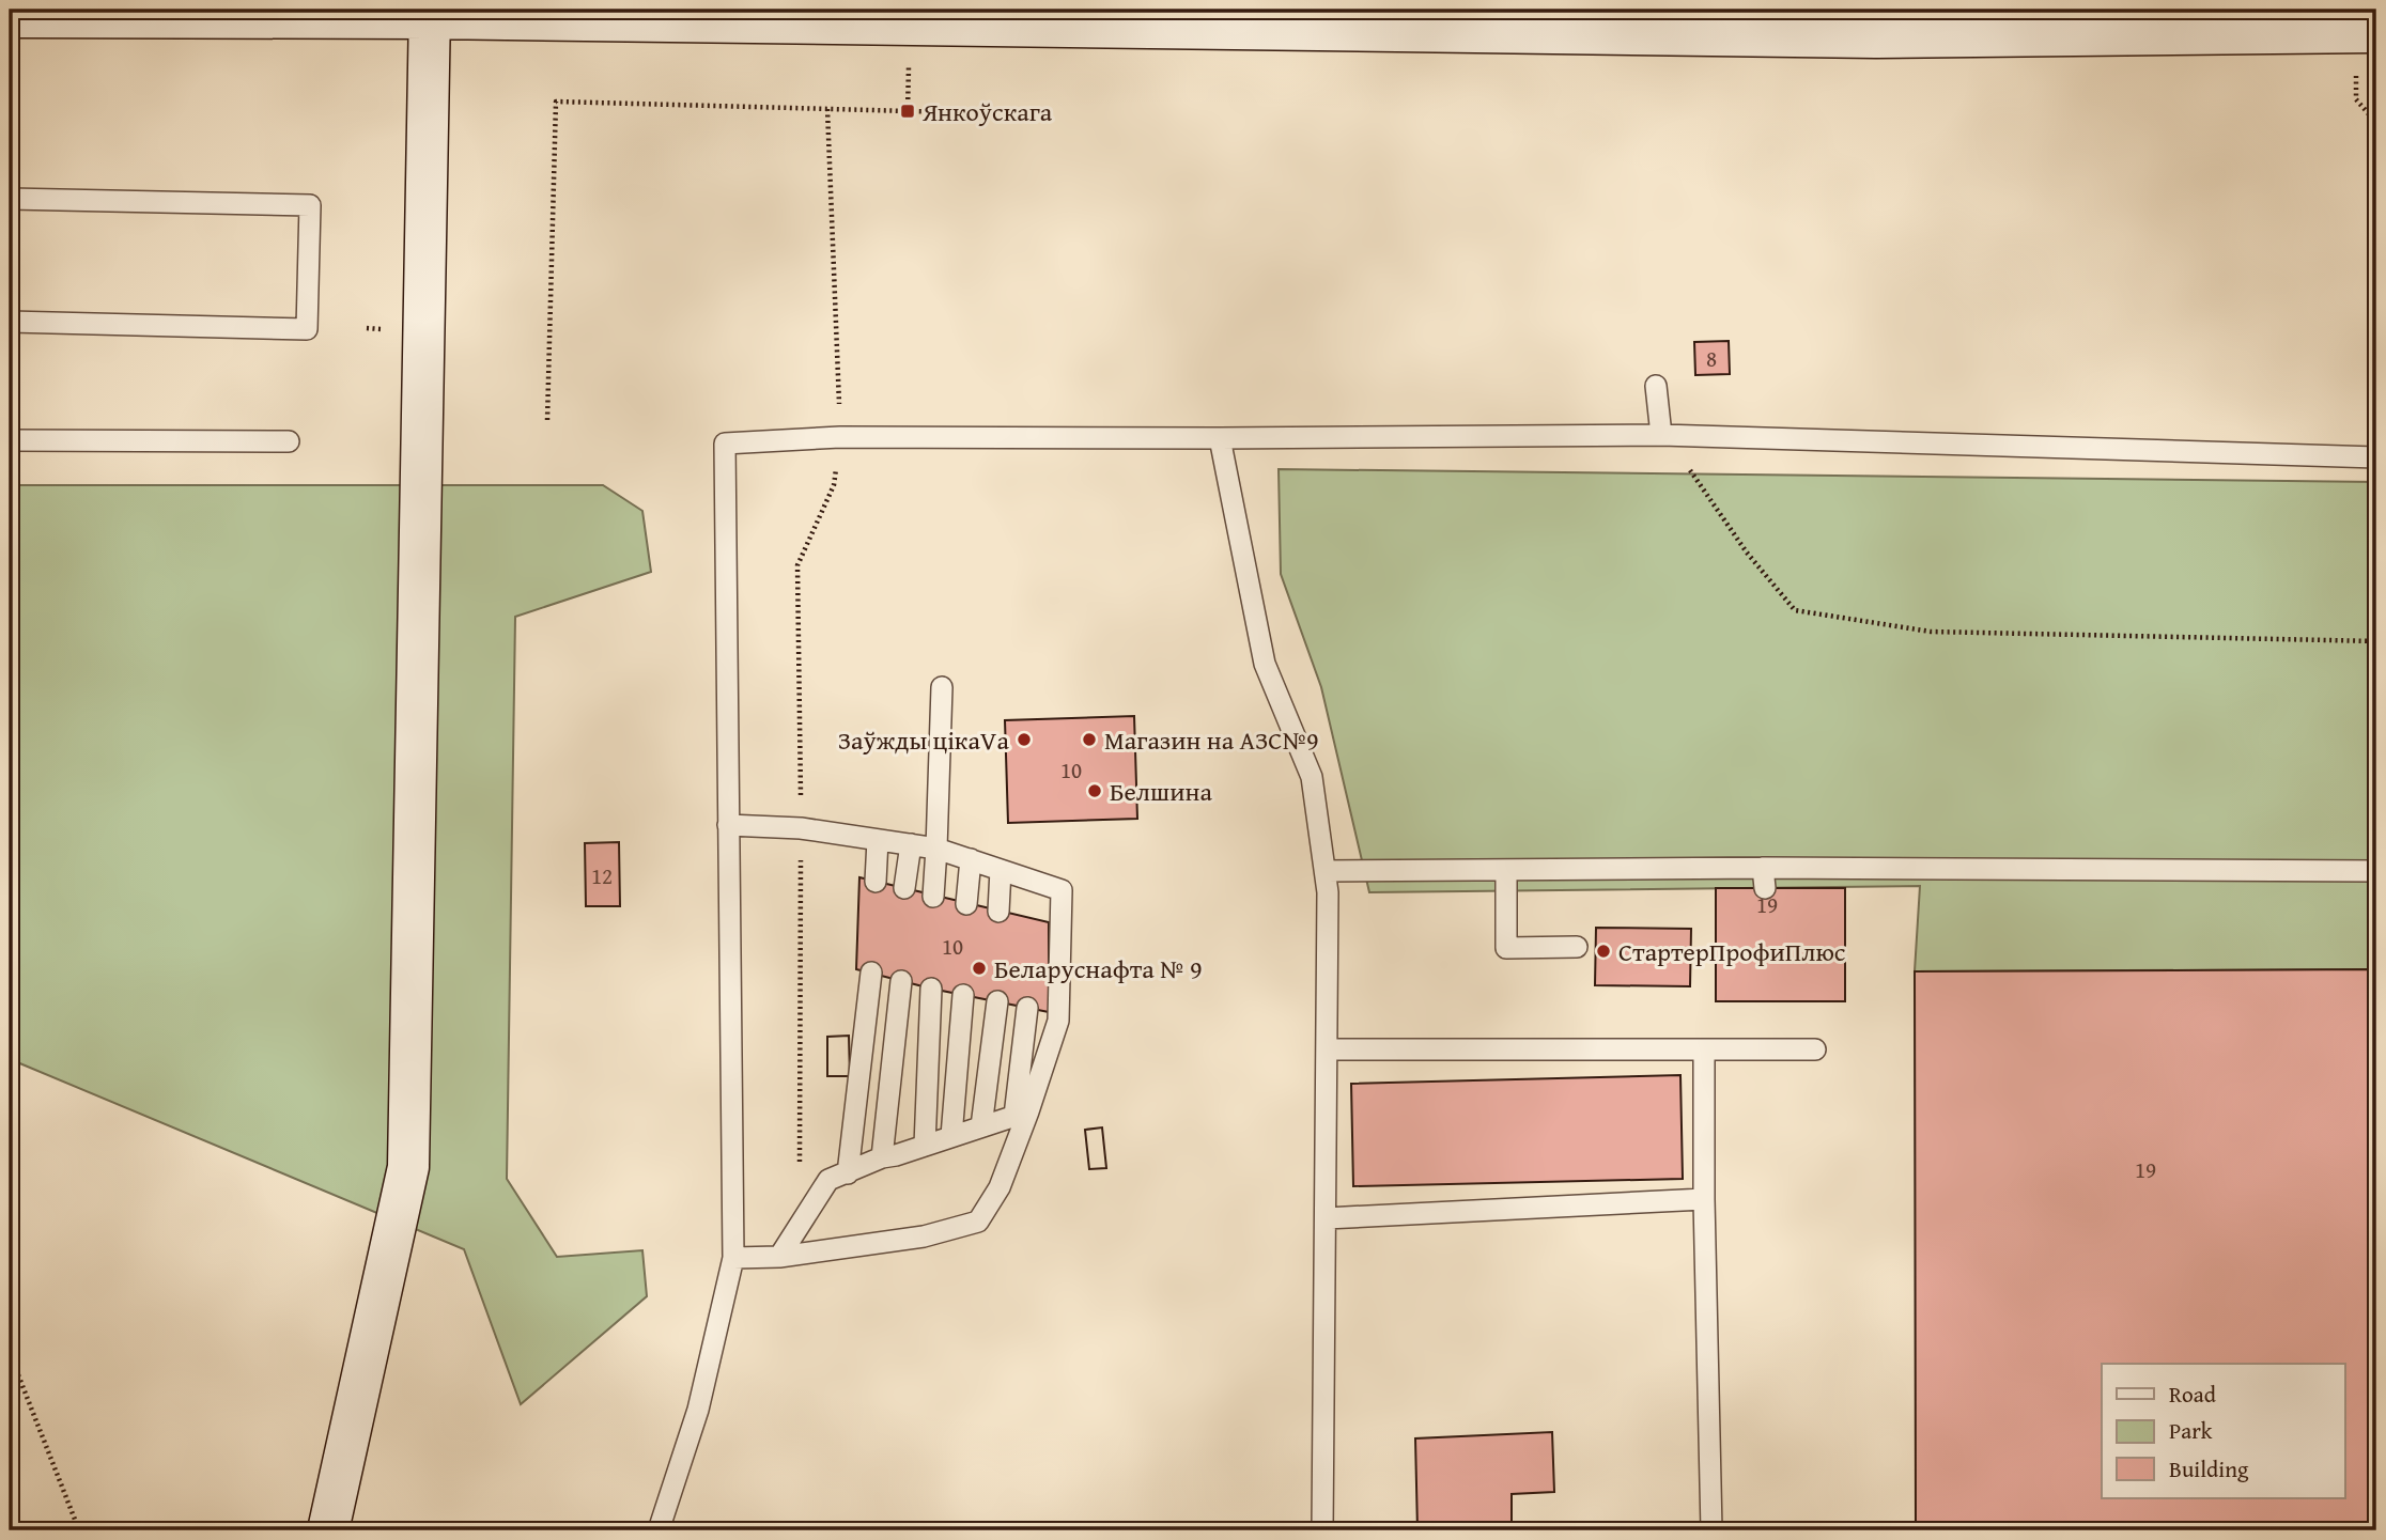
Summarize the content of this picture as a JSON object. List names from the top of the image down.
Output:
{
  "places": {
    "transit": ["Янкоўскага"],
    "other": [
      "Заўжды цікаVа",
      "Магазин на АЗС№9",
      "Белшина",
      "СтартерПрофиПлюс",
      "Беларуснафта № 9"
    ]
  },
  "house_numbers": [
    "8",
    "10",
    "12",
    "19",
    "10",
    "19"
  ],
  "legend": ["Road", "Park", "Building"]
}
